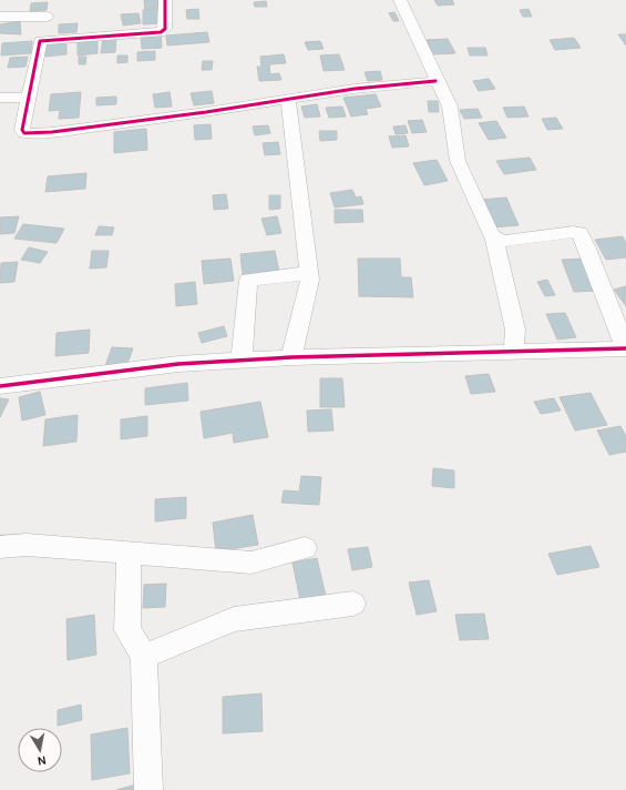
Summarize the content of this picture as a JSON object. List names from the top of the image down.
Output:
{
  "north": "bottom"
}
